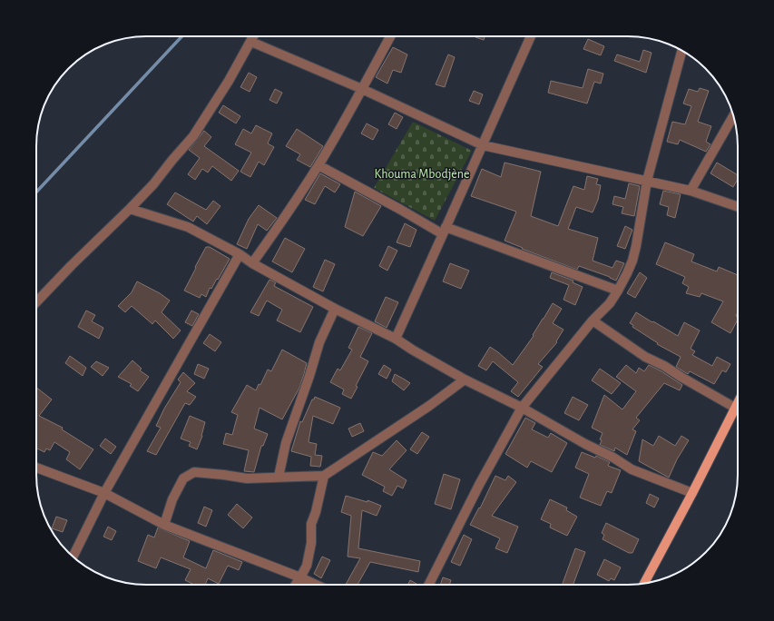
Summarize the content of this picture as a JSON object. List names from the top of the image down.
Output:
{
  "parks": ["Khouma Mbodjène"]
}
